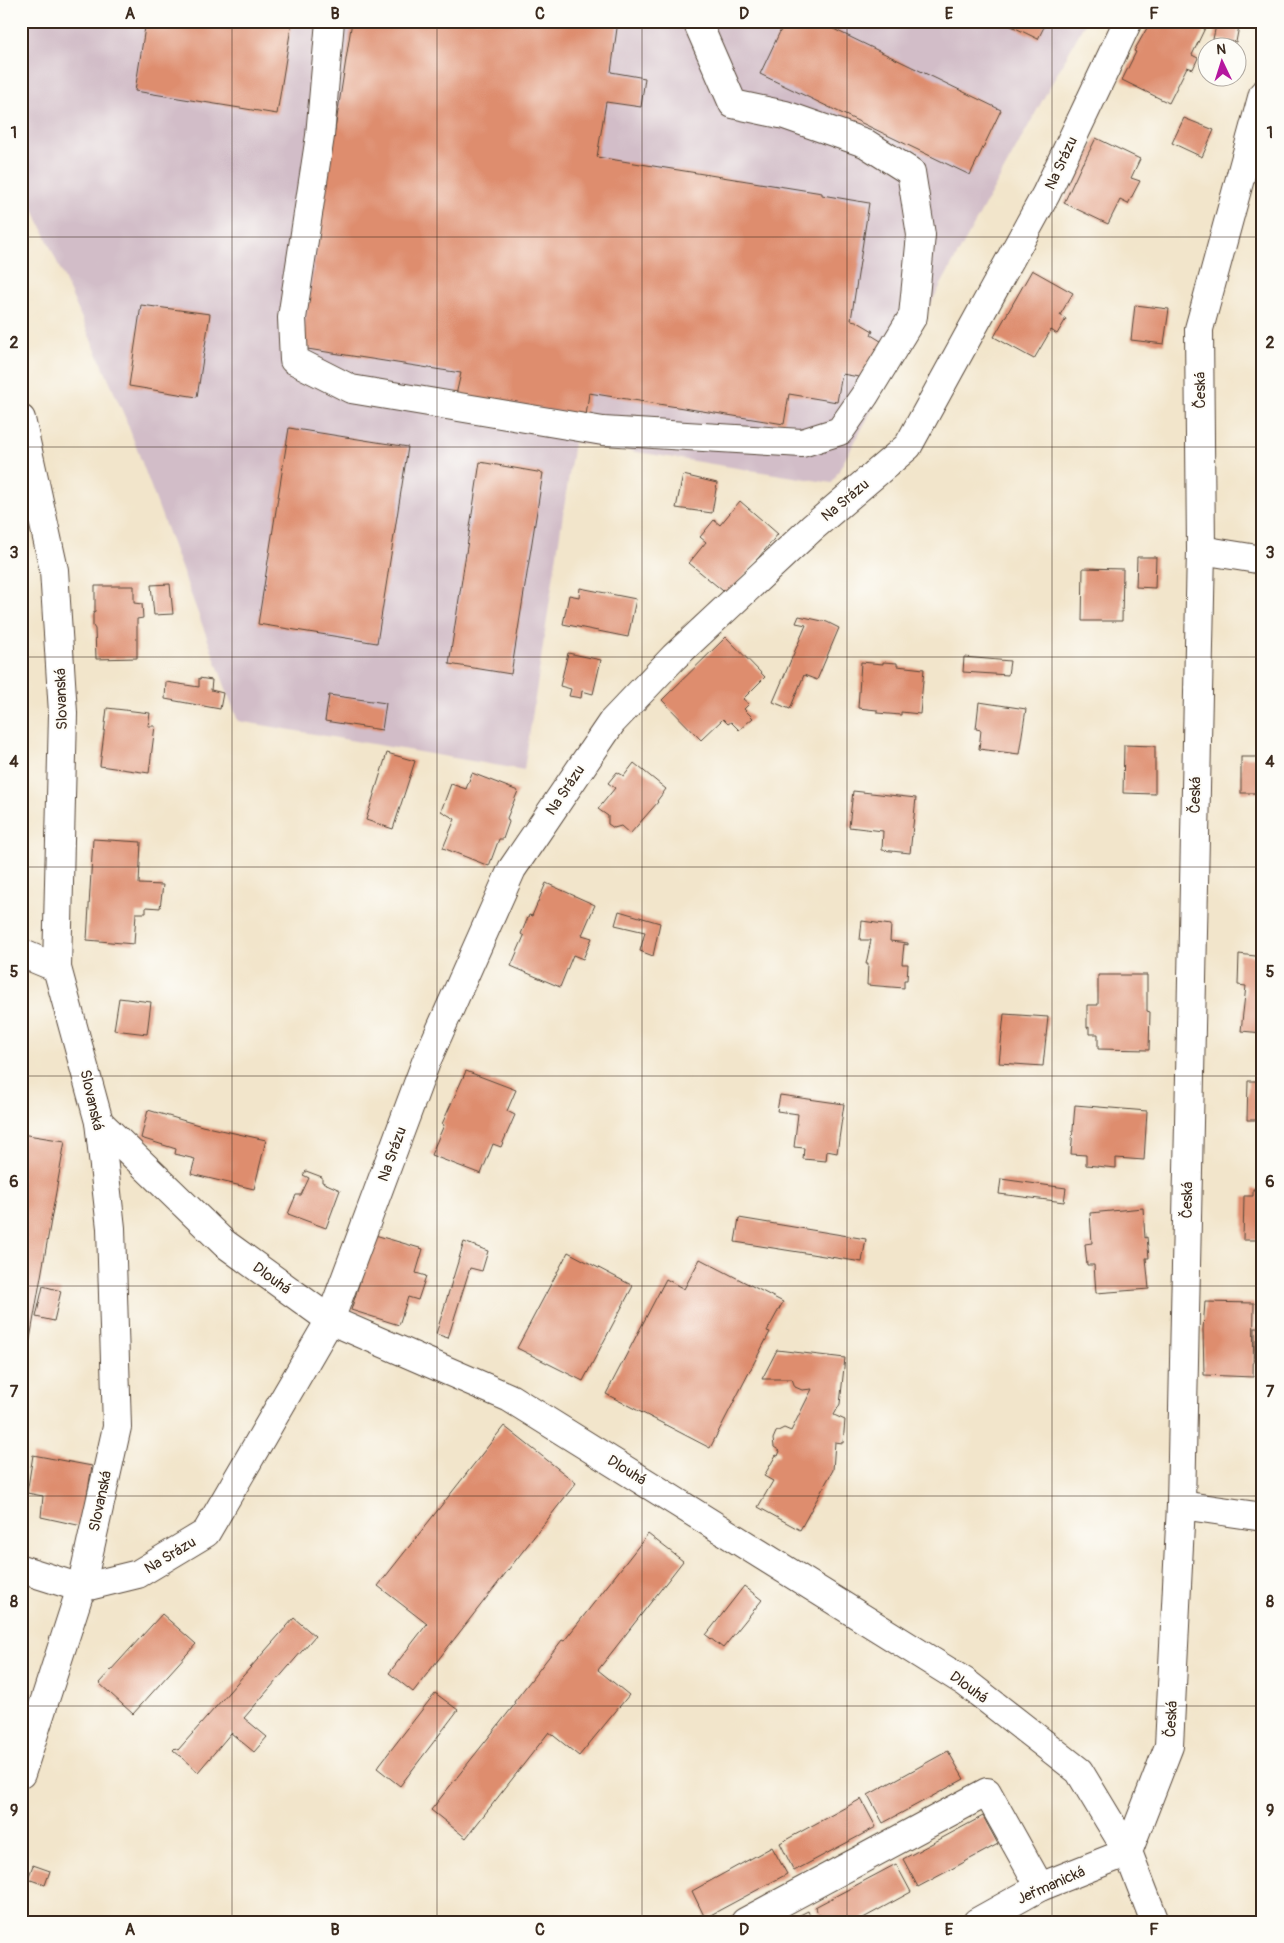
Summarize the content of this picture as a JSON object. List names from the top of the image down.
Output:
{
  "streets": {
    "street": [
      "Na Srázu",
      "Česká",
      "Slovanská",
      "Dlouhá",
      "Jeřmanická"
    ]
  },
  "crossings": [
    ["Na Srázu", "Slovanská"],
    ["Na Srázu", "Dlouhá"],
    ["Česká", "Dlouhá"],
    ["Česká", "Jeřmanická"],
    ["Slovanská", "Dlouhá"],
    ["Dlouhá", "Jeřmanická"]
  ],
  "north": "top",
  "grid": {
    "columns": [
      "A",
      "B",
      "C",
      "D",
      "E",
      "F"
    ],
    "rows": [
      "1",
      "2",
      "3",
      "4",
      "5",
      "6",
      "7",
      "8",
      "9"
    ]
  }
}
